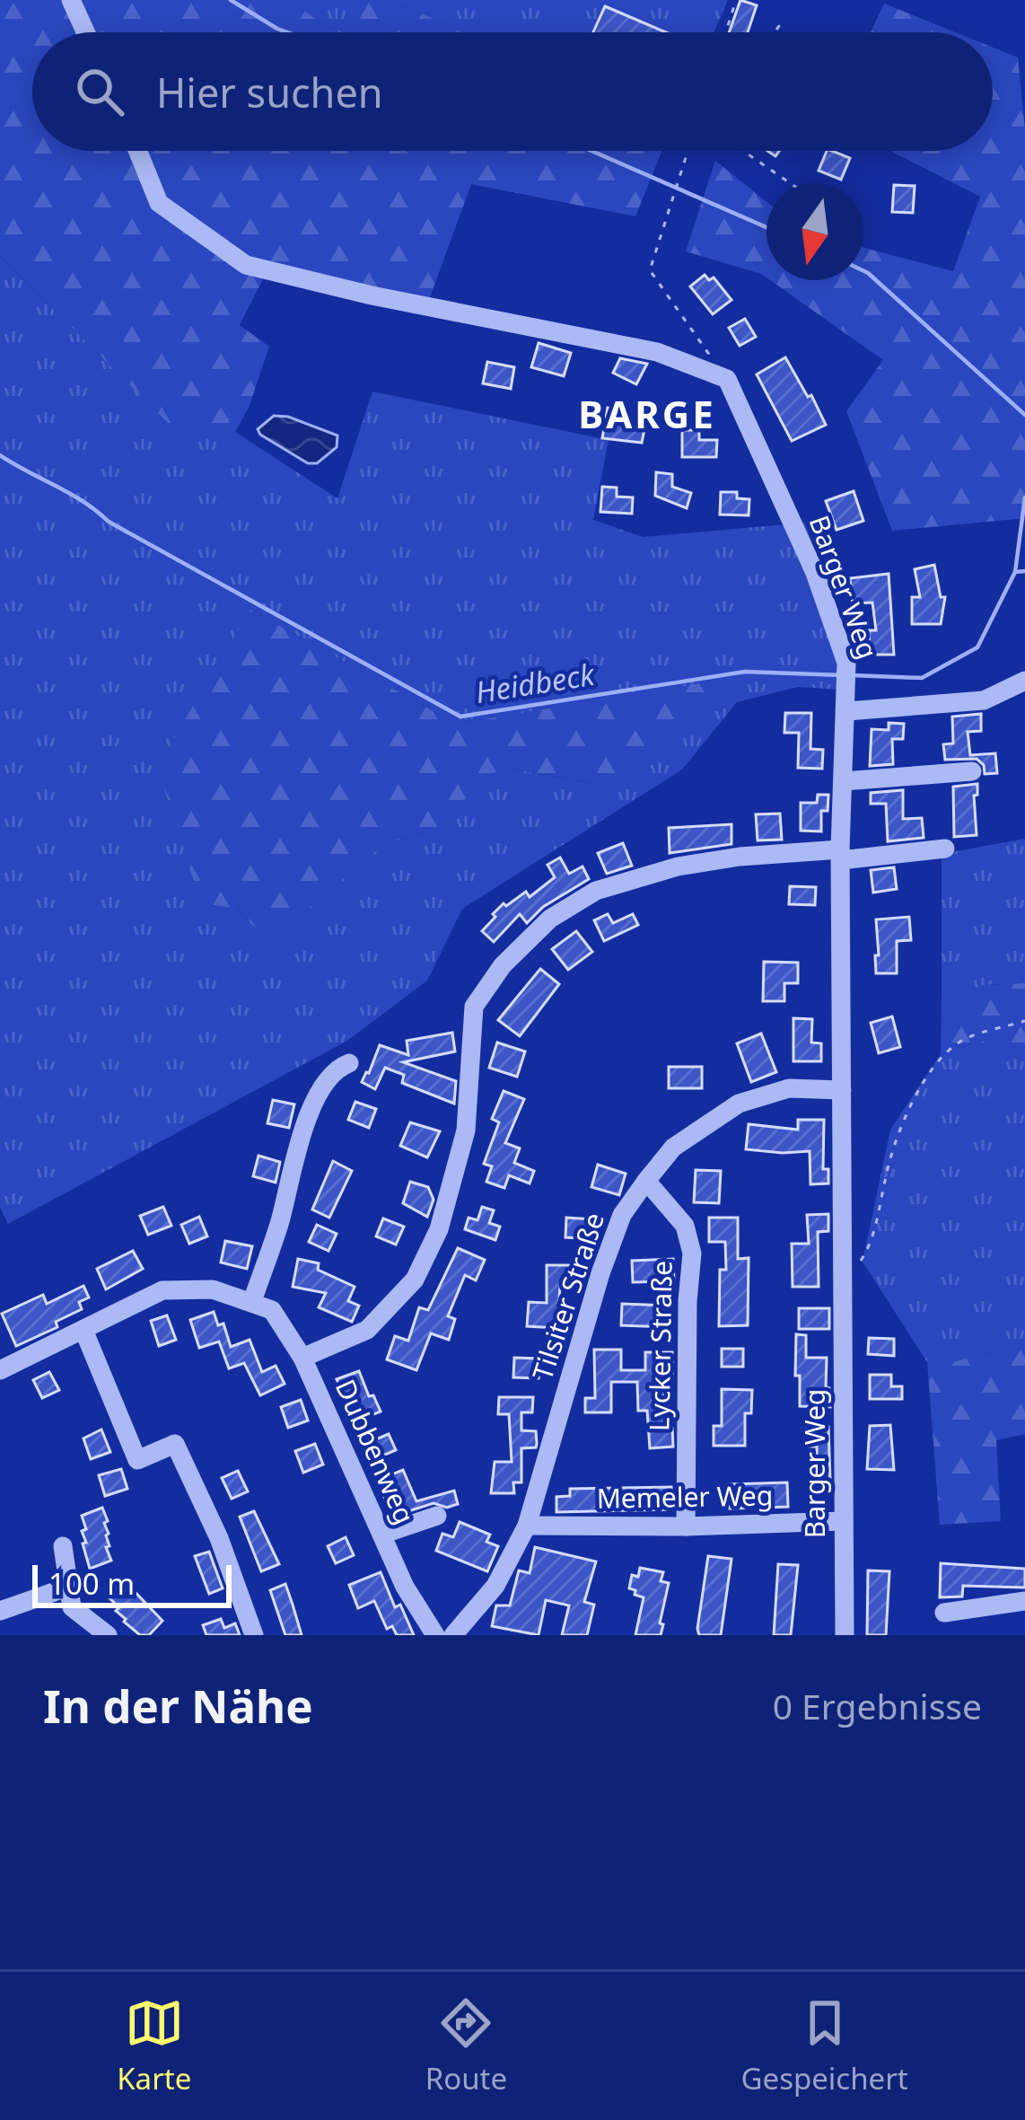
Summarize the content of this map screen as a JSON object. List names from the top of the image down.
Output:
{
  "streets": {
    "street": [
      "Barger Weg",
      "Tilsiter Straße",
      "Lycker Straße",
      "Dubbenweg",
      "Memeler Weg"
    ]
  },
  "crossings": [
    ["Barger Weg", "Tilsiter Straße"],
    ["Barger Weg", "Memeler Weg"],
    ["Tilsiter Straße", "Lycker Straße"],
    ["Tilsiter Straße", "Memeler Weg"],
    ["Lycker Straße", "Memeler Weg"]
  ],
  "districts": ["BARGE"],
  "water": ["Heidbeck"],
  "scale_bar": "100 m",
  "north": "bottom",
  "page": {
    "search": "Hier suchen",
    "scale": "100 m",
    "heading": ["In der Nähe", "0 Ergebnisse"],
    "nav": ["Karte", "Route", "Gespeichert"]
  }
}
